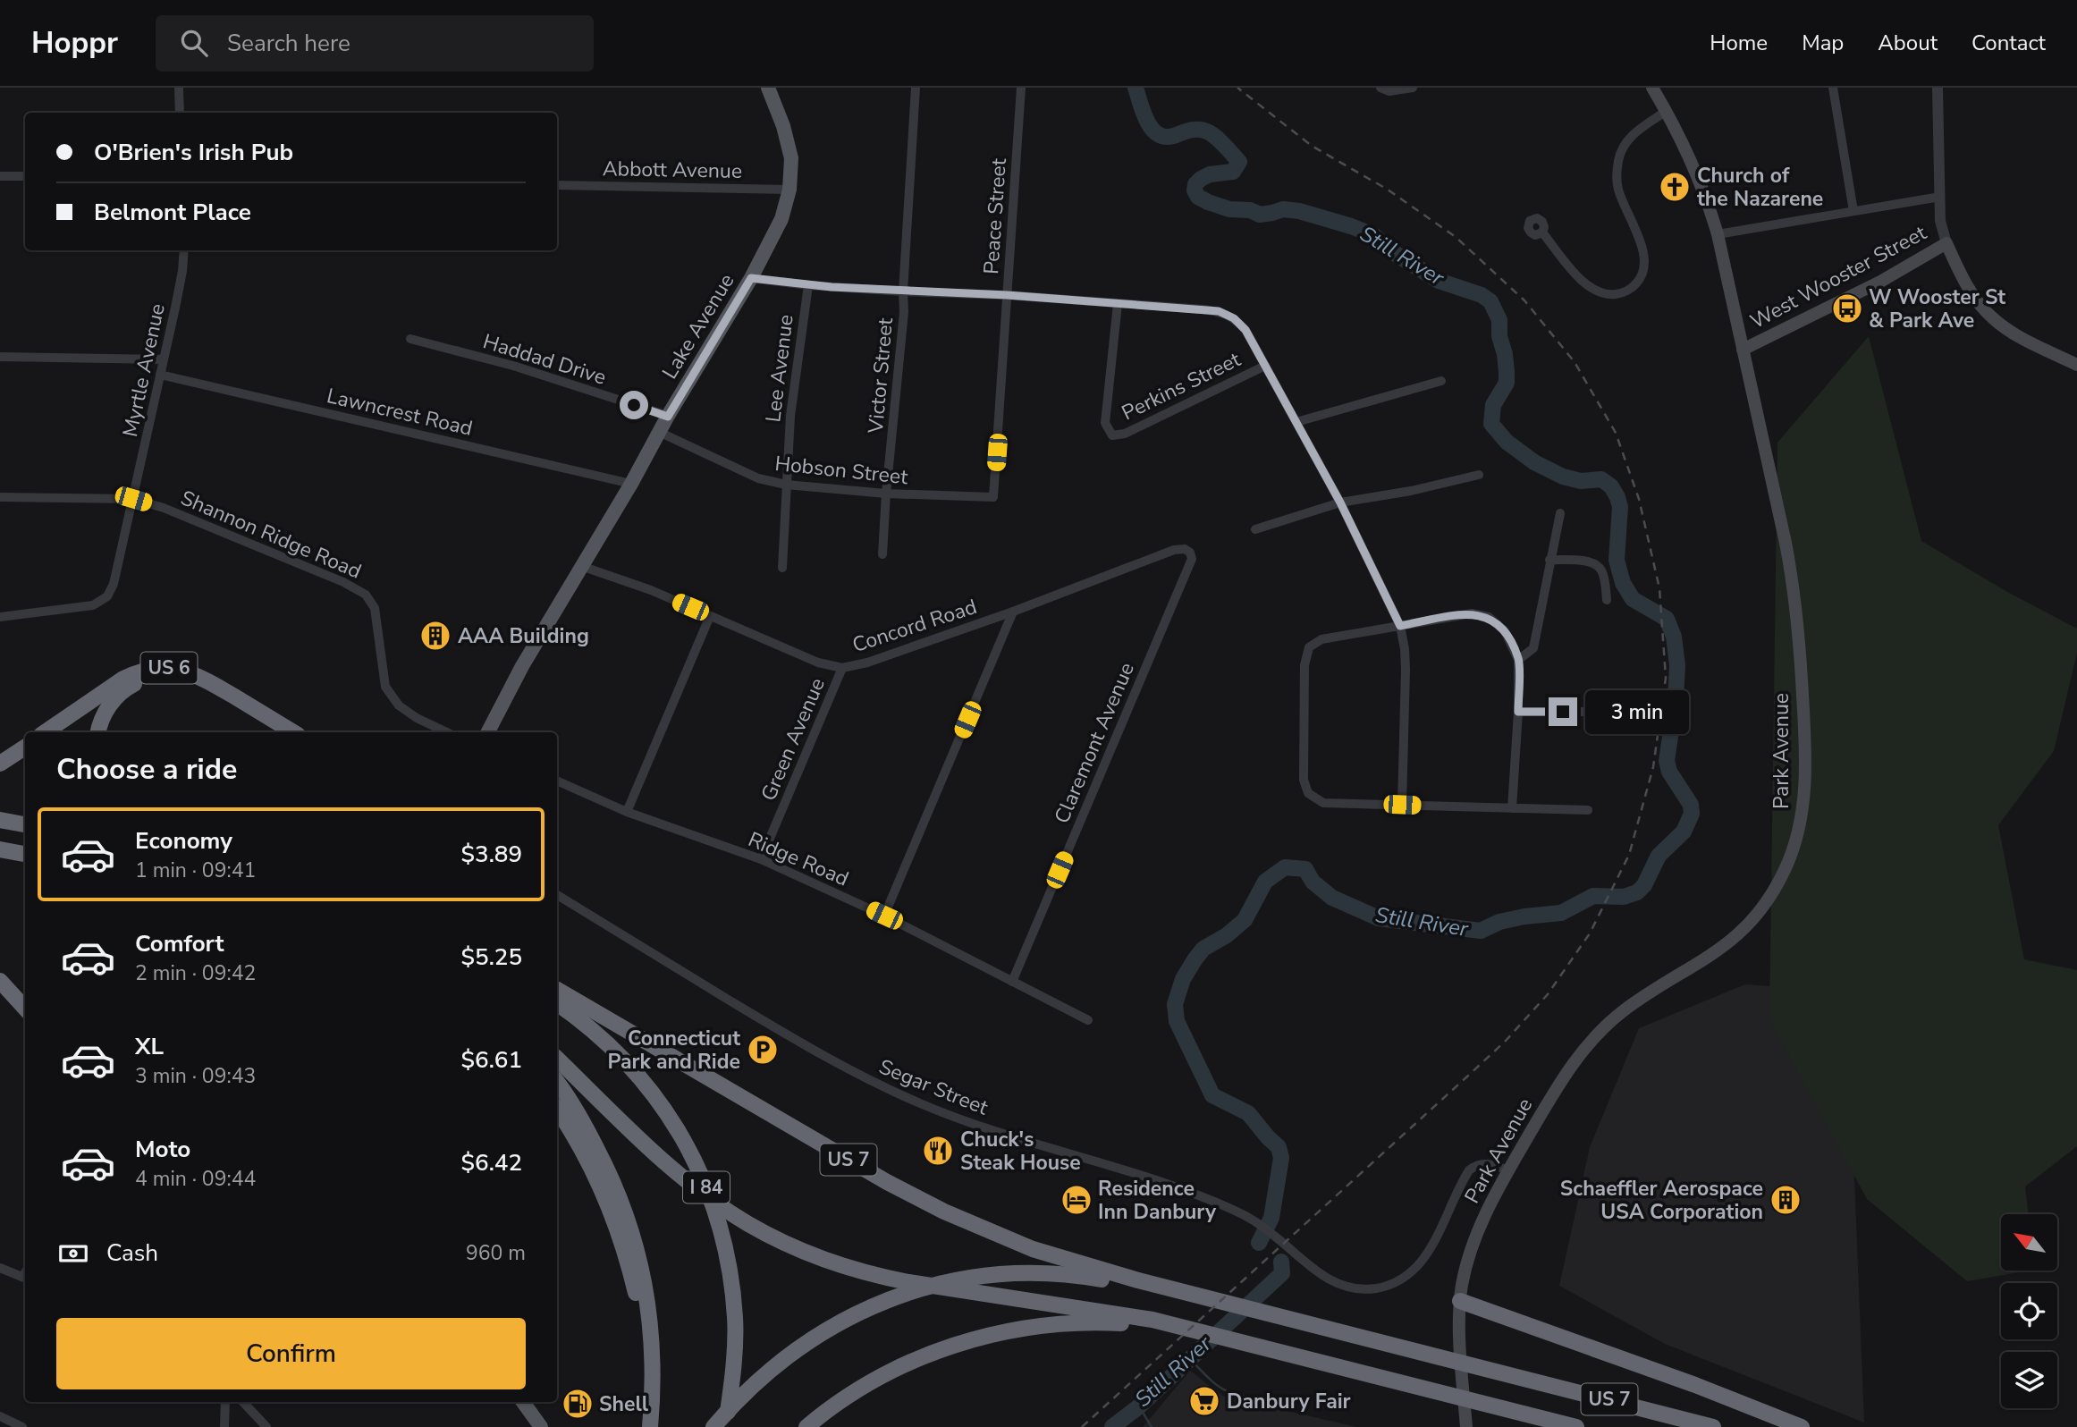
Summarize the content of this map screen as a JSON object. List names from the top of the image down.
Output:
{
  "streets": {
    "highway": ["US 6", "US 7", "I 84"],
    "main road": ["West Wooster Street", "Lake Avenue", "Park Avenue"],
    "street": [
      "Abbott Avenue",
      "Peace Street",
      "Haddad Drive",
      "Lee Avenue",
      "Myrtle Avenue",
      "Victor Street",
      "Perkins Street",
      "Lawncrest Road",
      "Hobson Street",
      "Shannon Ridge Road",
      "Concord Road",
      "Green Avenue",
      "Claremont Avenue",
      "Ridge Road",
      "Segar Street"
    ]
  },
  "crossings": [
    ["Abbott Avenue", "Lake Avenue"],
    ["Peace Street", "Hobson Street"],
    ["West Wooster Street", "Park Avenue"],
    ["Lake Avenue", "Haddad Drive"],
    ["Lake Avenue", "Lawncrest Road"],
    ["Lake Avenue", "Hobson Street"],
    ["Lake Avenue", "Concord Road"],
    ["Lee Avenue", "Hobson Street"],
    ["Myrtle Avenue", "Lawncrest Road"],
    ["Myrtle Avenue", "Shannon Ridge Road"],
    ["Victor Street", "Hobson Street"],
    ["Concord Road", "Green Avenue"],
    ["Concord Road", "Claremont Avenue"],
    ["Green Avenue", "Ridge Road"],
    ["Claremont Avenue", "Ridge Road"],
    ["Park Avenue", "Segar Street"]
  ],
  "water": ["Still River"],
  "places": {
    "church": ["Church of the Nazarene"],
    "bus stop": ["W Wooster St & Park Ave"],
    "building": ["AAA Building", "Schaeffler Aerospace USA Corporation"],
    "parking": ["Connecticut Park and Ride"],
    "restaurant": ["Chuck's Steak House"],
    "hotel": ["Residence Inn Danbury"],
    "supermarket": ["Danbury Fair"],
    "fuel station": ["Shell"]
  },
  "north": "top left",
  "page": {
    "header": "Hoppr",
    "search": "Search here",
    "nav": [
      "Home",
      "Map",
      "About",
      "Contact"
    ],
    "banner": ["O'Brien's Irish Pub", "Belmont Place"],
    "bubble": "3 min",
    "heading": "Choose a ride",
    "list": [
      {
        "name": "Economy",
        "note": "1 min · 09:41",
        "value": "$3.89"
      },
      {
        "name": "Comfort",
        "note": "2 min · 09:42",
        "value": "$5.25"
      },
      {
        "name": "XL",
        "note": "3 min · 09:43",
        "value": "$6.61"
      },
      {
        "name": "Moto",
        "note": "4 min · 09:44",
        "value": "$6.42"
      }
    ],
    "pay": ["Cash", "960 m"],
    "buttons": "Confirm"
  }
}
